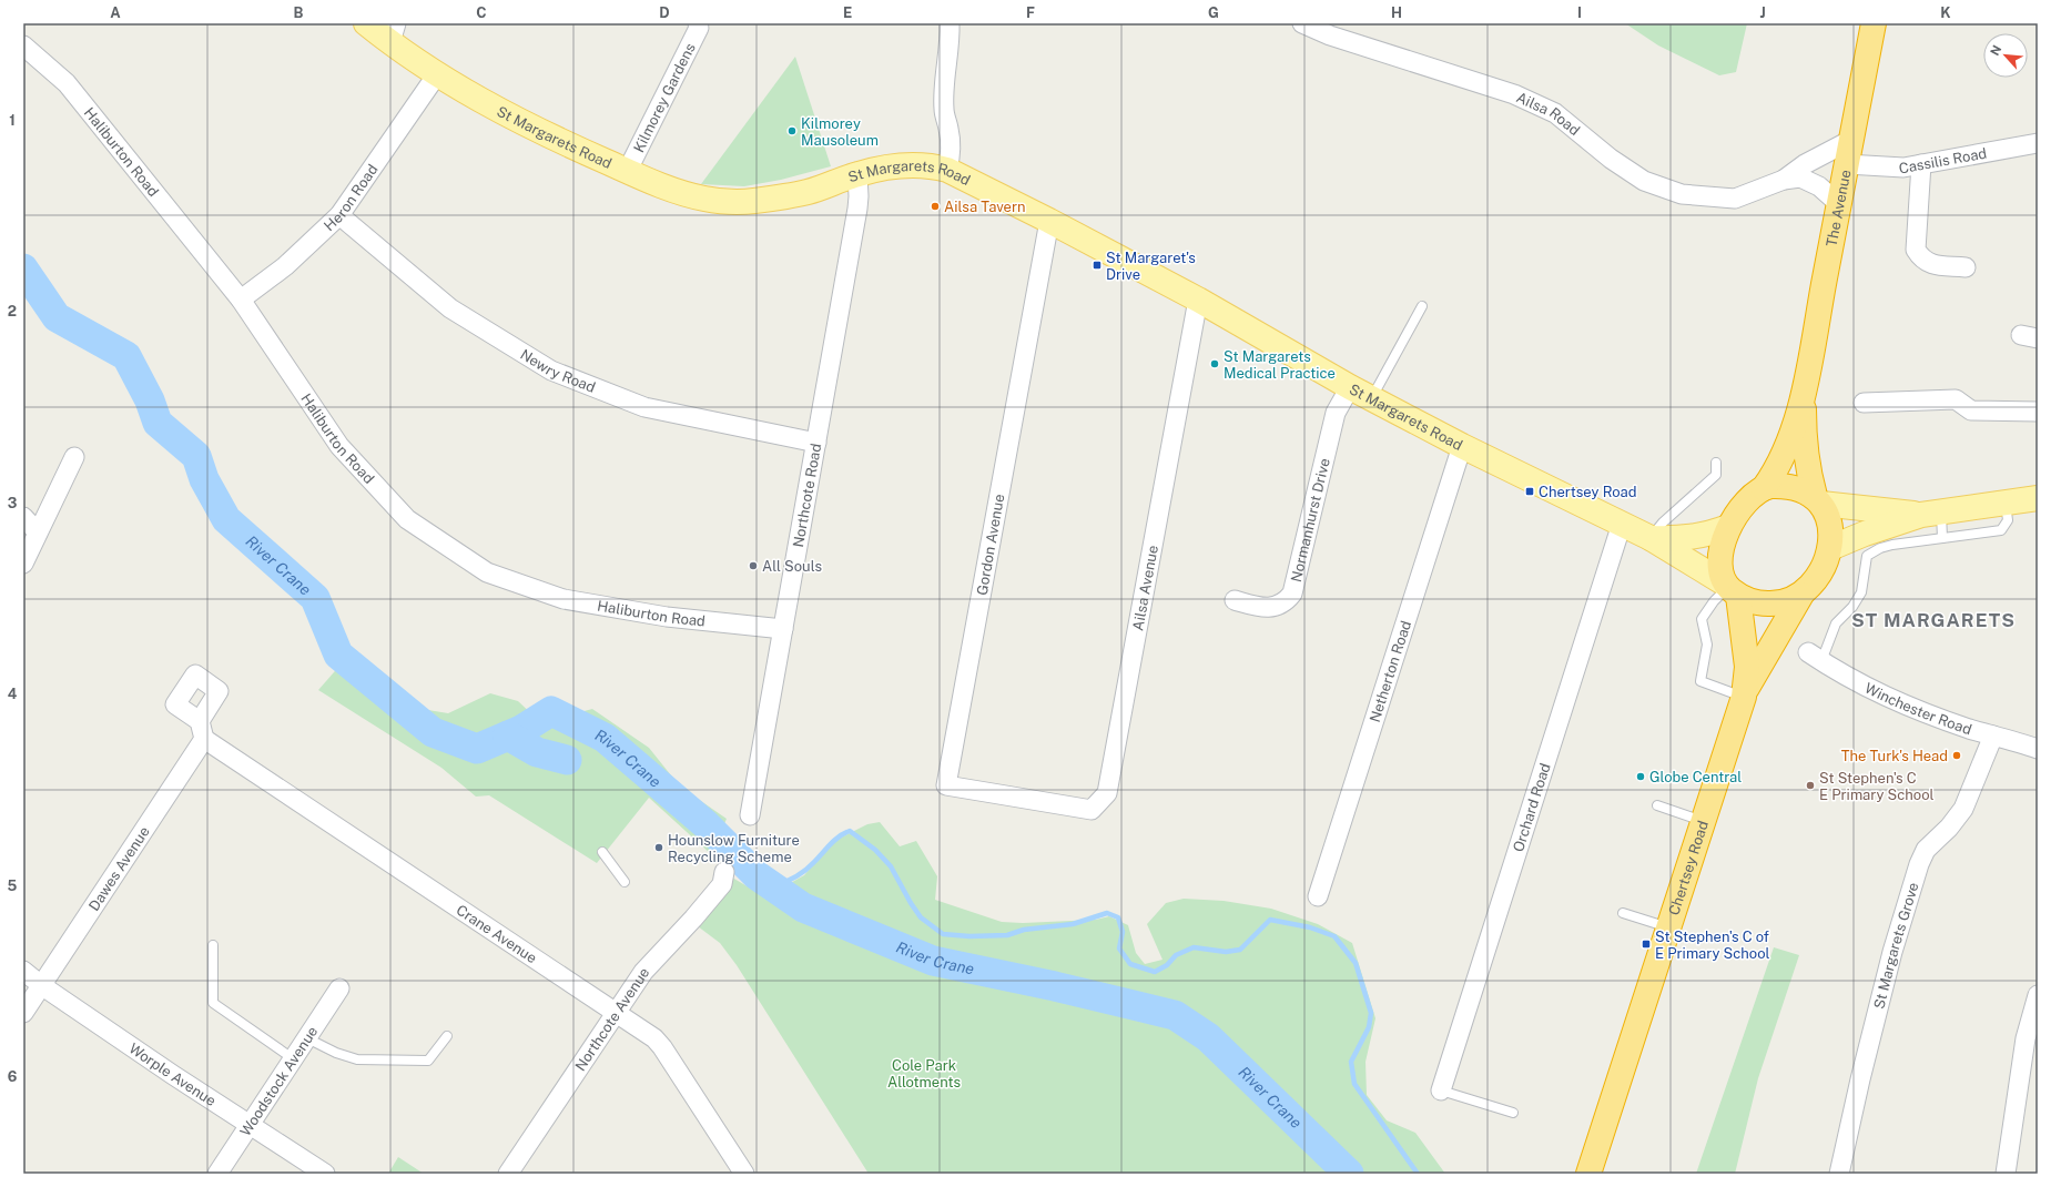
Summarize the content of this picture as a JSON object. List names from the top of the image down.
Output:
{
  "streets": {
    "highway": ["The Avenue", "Chertsey Road"],
    "main road": ["St Margarets Road"],
    "street": [
      "Kilmorey Gardens",
      "Ailsa Road",
      "Haliburton Road",
      "Cassilis Road",
      "Heron Road",
      "Newry Road",
      "Northcote Road",
      "Normanhurst Drive",
      "Gordon Avenue",
      "Ailsa Avenue",
      "Netherton Road",
      "Winchester Road",
      "Orchard Road",
      "Dawes Avenue",
      "Crane Avenue",
      "St Margarets Grove",
      "Northcote Avenue",
      "Worple Avenue",
      "Woodstock Avenue"
    ]
  },
  "crossings": [
    ["Kilmorey Gardens", "St Margarets Road"],
    ["Ailsa Road", "The Avenue"],
    ["St Margarets Road", "Heron Road"],
    ["St Margarets Road", "The Avenue"],
    ["St Margarets Road", "Northcote Road"],
    ["St Margarets Road", "Normanhurst Drive"],
    ["St Margarets Road", "Gordon Avenue"],
    ["St Margarets Road", "Ailsa Avenue"],
    ["St Margarets Road", "Netherton Road"],
    ["St Margarets Road", "Orchard Road"],
    ["St Margarets Road", "Chertsey Road"],
    ["Haliburton Road", "Heron Road"],
    ["Haliburton Road", "Northcote Road"],
    ["Cassilis Road", "The Avenue"],
    ["Heron Road", "Newry Road"],
    ["The Avenue", "Chertsey Road"],
    ["Newry Road", "Northcote Road"],
    ["Gordon Avenue", "Ailsa Avenue"],
    ["Winchester Road", "St Margarets Grove"],
    ["Dawes Avenue", "Crane Avenue"],
    ["Dawes Avenue", "Worple Avenue"],
    ["Crane Avenue", "Northcote Avenue"],
    ["Worple Avenue", "Woodstock Avenue"]
  ],
  "districts": ["ST MARGARETS"],
  "water": ["River Crane"],
  "parks": ["Cole Park Allotments"],
  "places": {
    "other": [
      "Kilmorey Mausoleum",
      "Ailsa Tavern",
      "St Margarets Medical Practice",
      "All Souls",
      "The Turk's Head",
      "Globe Central",
      "St Stephen's C E Primary School",
      "Hounslow Furniture Recycling Scheme"
    ],
    "transit": ["St Margaret's Drive", "Chertsey Road", "St Stephen's C of E Primary School"]
  },
  "north": "top left",
  "grid": {
    "columns": [
      "A",
      "B",
      "C",
      "D",
      "E",
      "F",
      "G",
      "H",
      "I",
      "J",
      "K"
    ],
    "rows": [
      "1",
      "2",
      "3",
      "4",
      "5",
      "6"
    ]
  }
}
